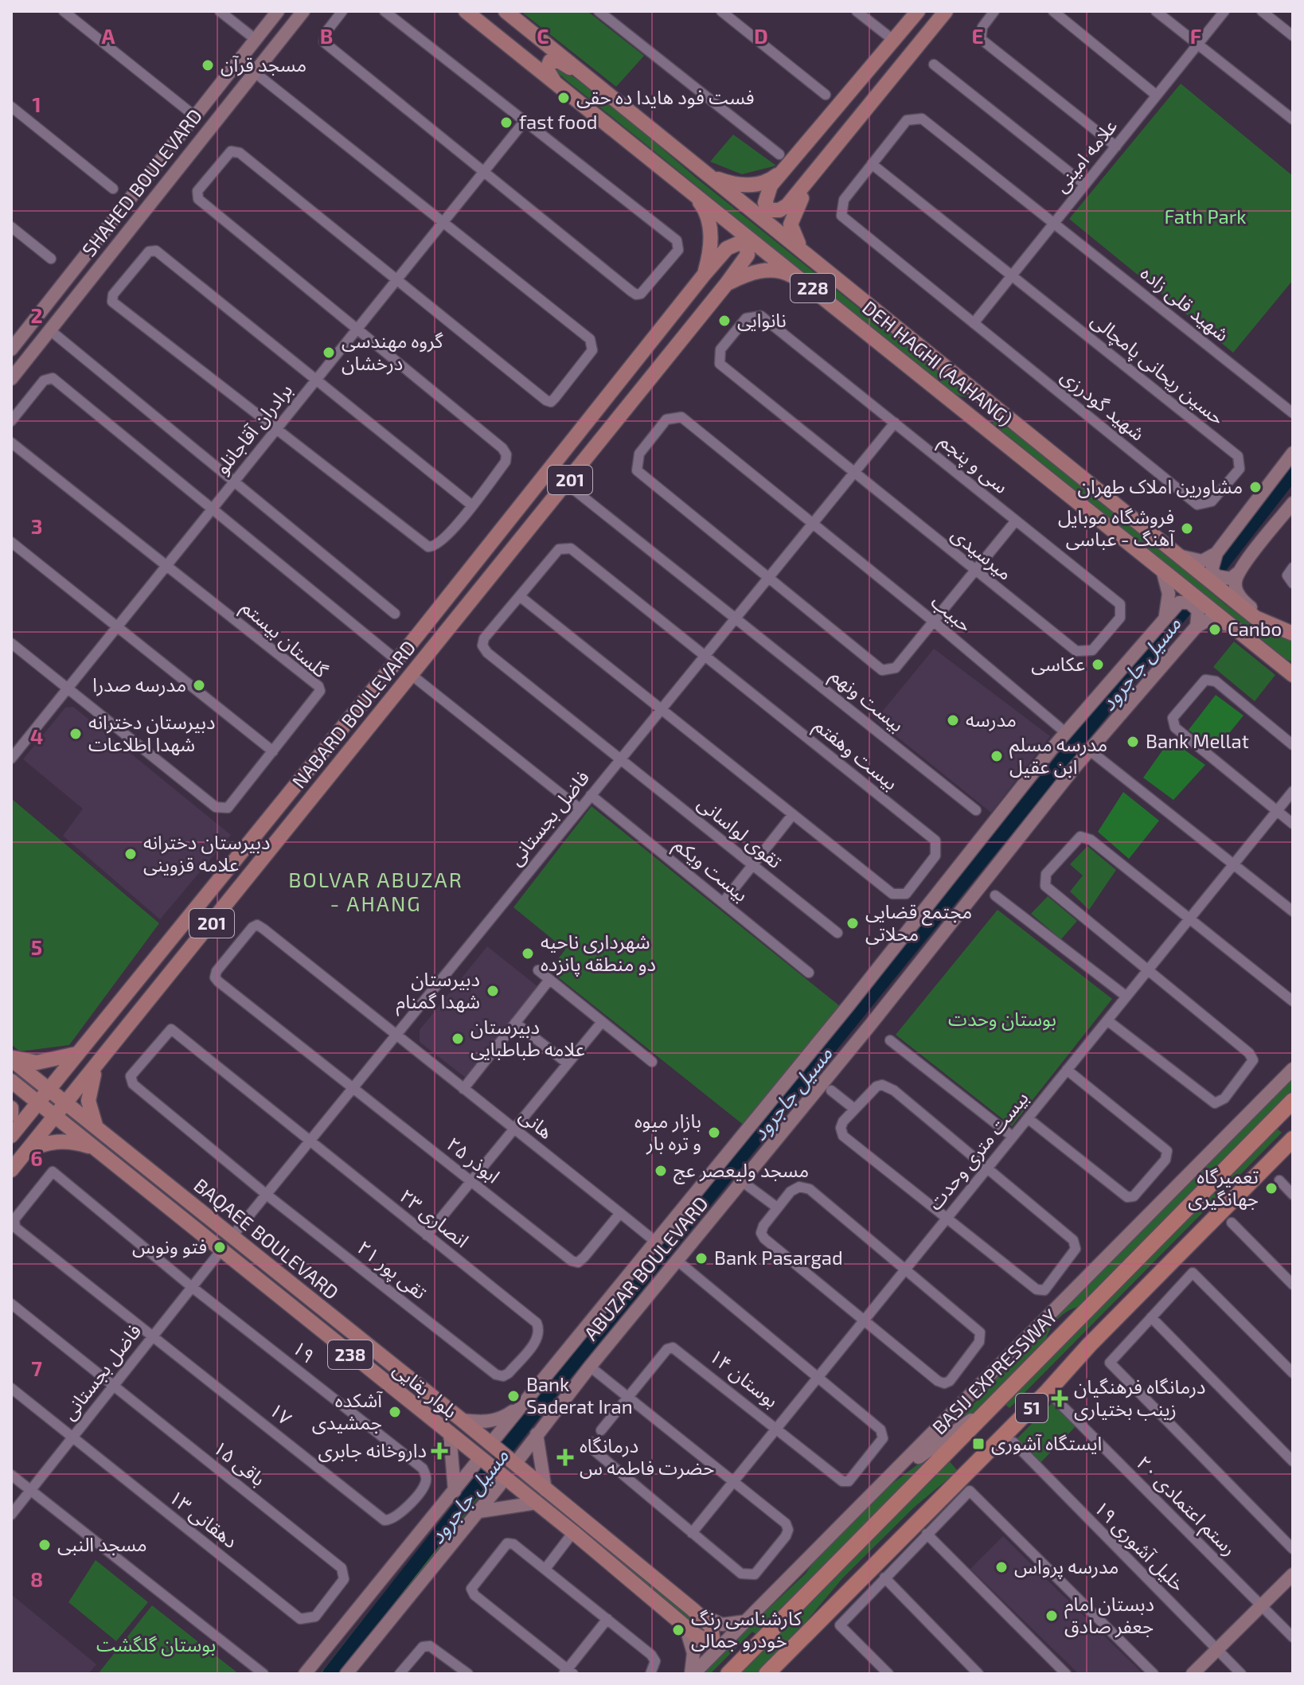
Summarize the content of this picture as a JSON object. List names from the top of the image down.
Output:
{
  "streets": {
    "highway": ["BASIJ EXPRESSWAY", "51"],
    "main road": [
      "SHAHED BOULEVARD",
      "228",
      "DEH HAGHI (AAHANG)",
      "201",
      "NABARD BOULEVARD",
      "BAQAEE BOULEVARD",
      "ABUZAR BOULEVARD",
      "238",
      "بلوار بقایی"
    ],
    "street": [
      "علامه امینی",
      "شهید قلی زاده",
      "حسین ریحانی پامچالی",
      "شهید گودرزی",
      "برادران آقاجانلو",
      "سی و پنجم",
      "میرسیدی",
      "حبیب",
      "گلستان بیستم",
      "بیست ونهم",
      "بیست وهفتم",
      "فاضل بجستانی",
      "تقوی لواسانی",
      "بیست ویکم",
      "هانی",
      "بیست متری وحدت",
      "ابوذر ۲۵",
      "انصاری ۲۳",
      "تقی پور ۲۱",
      "۱۹",
      "بوستان ۱۴",
      "۱۷",
      "باقی ۱۵",
      "رستم اعتمادی ۲۰",
      "دهقانی ۱۳",
      "خلیل آشوری ۱۹"
    ]
  },
  "crossings": [
    ["علامه امینی", "شهید قلی زاده"],
    ["علامه امینی", "حسین ریحانی پامچالی"],
    ["علامه امینی", "شهید گودرزی"],
    ["228", "DEH HAGHI (AAHANG)"],
    ["شهید قلی زاده", "حسین ریحانی پامچالی"],
    ["حسین ریحانی پامچالی", "شهید گودرزی"],
    ["برادران آقاجانلو", "گلستان بیستم"],
    ["سی و پنجم", "میرسیدی"],
    ["سی و پنجم", "فاضل بجستانی"],
    ["201", "NABARD BOULEVARD"],
    ["میرسیدی", "فاضل بجستانی"],
    ["حبیب", "فاضل بجستانی"],
    ["حبیب", "ABUZAR BOULEVARD"],
    ["بیست ونهم", "NABARD BOULEVARD"],
    ["بیست ونهم", "فاضل بجستانی"],
    ["NABARD BOULEVARD", "BAQAEE BOULEVARD"],
    ["بیست وهفتم", "فاضل بجستانی"],
    ["فاضل بجستانی", "تقوی لواسانی"],
    ["فاضل بجستانی", "بیست ویکم"],
    ["فاضل بجستانی", "هانی"],
    ["فاضل بجستانی", "ابوذر ۲۵"],
    ["فاضل بجستانی", "انصاری ۲۳"],
    ["فاضل بجستانی", "BAQAEE BOULEVARD"],
    ["فاضل بجستانی", "تقی پور ۲۱"],
    ["فاضل بجستانی", "۱۹"],
    ["فاضل بجستانی", "بلوار بقایی"],
    ["فاضل بجستانی", "۱۷"],
    ["فاضل بجستانی", "باقی ۱۵"],
    ["فاضل بجستانی", "دهقانی ۱۳"],
    ["هانی", "ابوذر ۲۵"],
    ["هانی", "ABUZAR BOULEVARD"],
    ["بیست متری وحدت", "بوستان ۱۴"],
    ["انصاری ۲۳", "تقی پور ۲۱"],
    ["BAQAEE BOULEVARD", "ABUZAR BOULEVARD"],
    ["BAQAEE BOULEVARD", "238"],
    ["BAQAEE BOULEVARD", "بلوار بقایی"],
    ["ABUZAR BOULEVARD", "238"],
    ["۱۹", "۱۷"],
    ["238", "بلوار بقایی"],
    ["باقی ۱۵", "دهقانی ۱۳"]
  ],
  "districts": ["BOLVAR ABUZAR - AHANG"],
  "water": ["مسیل جاجرود"],
  "parks": ["Fath Park", "بوستان وحدت", "بوستان گلگشت"],
  "places": {
    "other": [
      "مسجد قرآن",
      "فست فود هایدا ده حقی",
      "fast food",
      "نانوایی",
      "گروه مهندسی درخشان",
      "مشاورین املاک طهران",
      "فروشگاه موبایل آهنگ - عباسی",
      "Canbo",
      "عکاسى",
      "مدرسه صدرا",
      "مدرسه",
      "دبیرستان دخترانه شهدا اطلاعات",
      "Bank Mellat",
      "مدرسه مسلم ابن عقیل",
      "دبیرستان دخترانه علامه قزوینی",
      "مجتمع قضایی محلاتی",
      "شهرداری ناحیه دو منطقه پانزده",
      "دبیرستان شهدا گمنام",
      "دبیرستان علامه طباطبایی",
      "بازار میوه و تره بار",
      "مسجد ولیعصر عج",
      "تعمیرگاه جهانگیری",
      "فتو ونوس",
      "Bank Pasargad",
      "Bank Saderat Iran",
      "آشکده جمشیدی",
      "مسجد النبی",
      "مدرسه پرواس",
      "دبستان امام جعفر صادق",
      "کارشناسی رنگ خودرو جمالی"
    ],
    "health": ["درمانگاه فرهنگیان زینب بختیاری", "داروخانه جابری", "درمانگاه حضرت فاطمه س"],
    "transit": ["ایستگاه آشوری"]
  },
  "grid": {
    "columns": [
      "A",
      "B",
      "C",
      "D",
      "E",
      "F"
    ],
    "rows": [
      "1",
      "2",
      "3",
      "4",
      "5",
      "6",
      "7",
      "8"
    ]
  }
}
